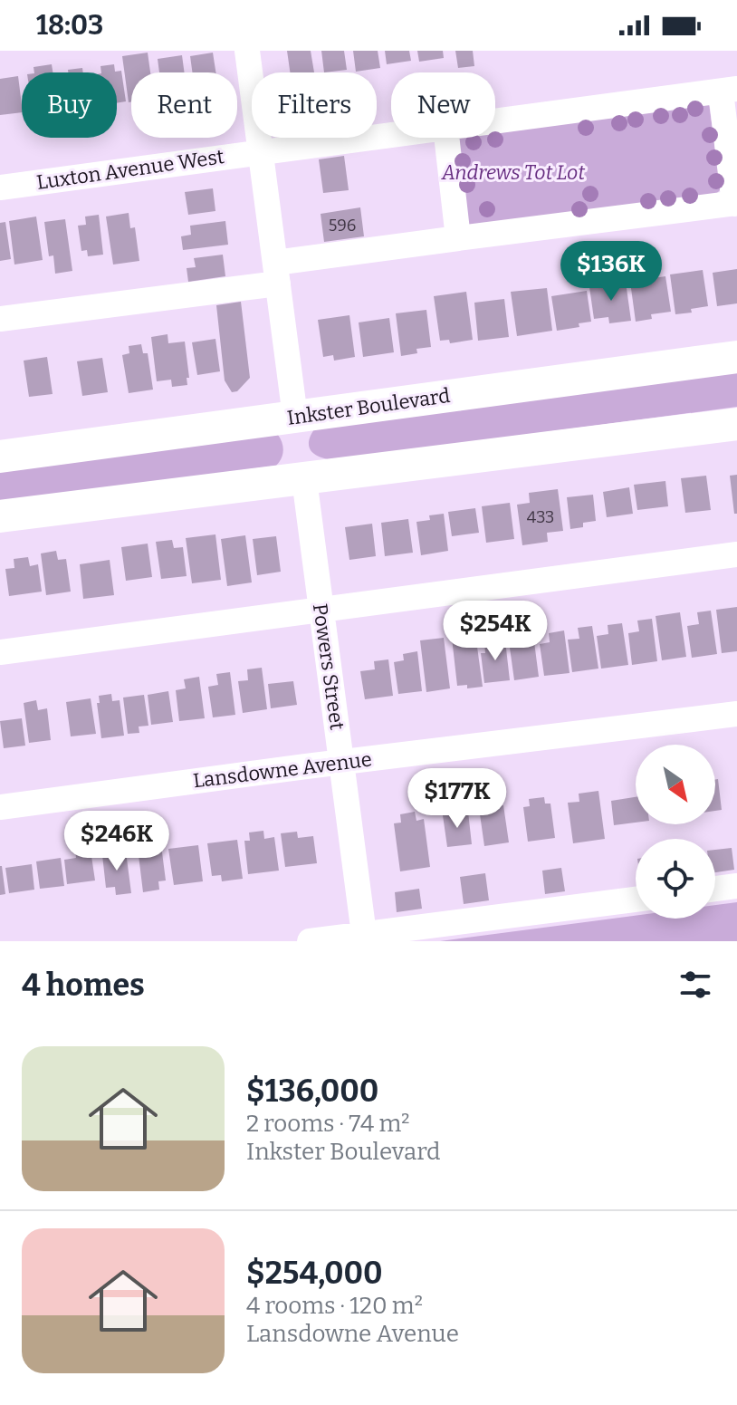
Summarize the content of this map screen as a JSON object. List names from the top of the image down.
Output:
{
  "streets": {
    "main road": ["Inkster Boulevard"],
    "street": ["Luxton Avenue West", "Powers Street", "Lansdowne Avenue"]
  },
  "crossings": [
    ["Powers Street", "Lansdowne Avenue"]
  ],
  "parks": ["Andrews Tot Lot"],
  "house_numbers": ["596", "433"],
  "north": "bottom right",
  "page": {
    "status": "18:03",
    "chip": [
      "Buy",
      "Rent",
      "Filters",
      "New"
    ],
    "price": [
      "$136K",
      "$254K",
      "$177K",
      "$246K"
    ],
    "heading": "4 homes",
    "list": [
      {
        "name": "$136,000",
        "note": "2 rooms · 74 m² · Inkster Boulevard"
      },
      {
        "name": "$254,000",
        "note": "4 rooms · 120 m² · Lansdowne Avenue"
      }
    ]
  }
}
